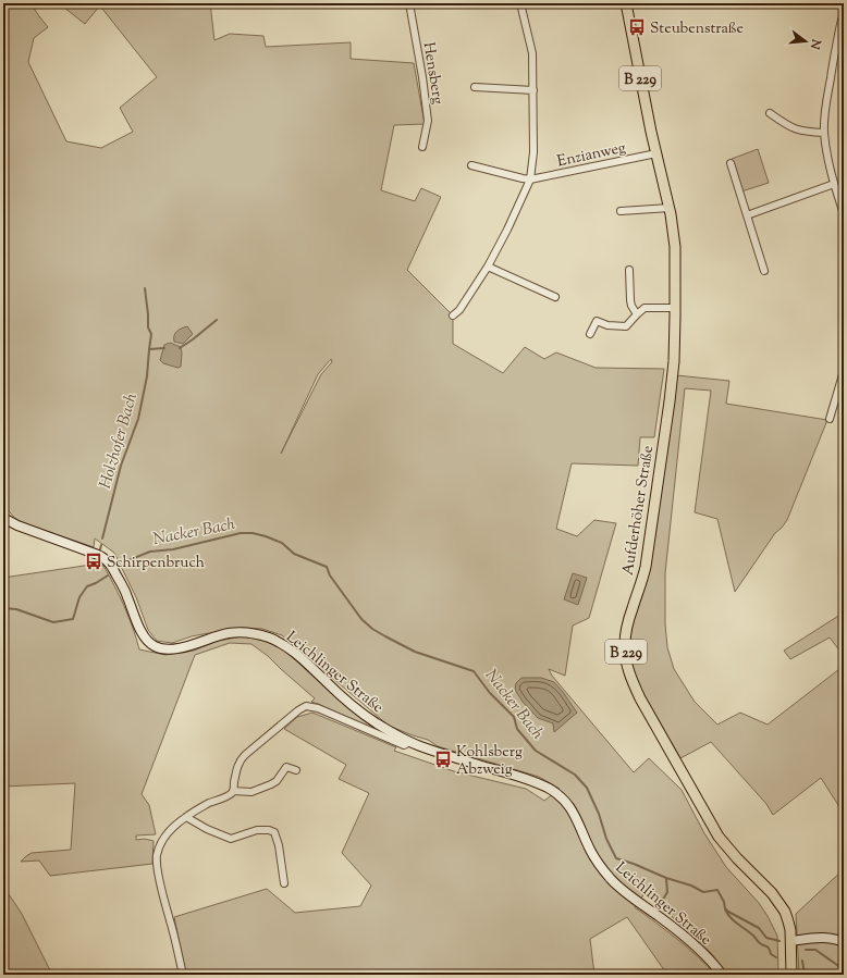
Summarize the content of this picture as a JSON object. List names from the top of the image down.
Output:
{
  "streets": {
    "main road": ["B 229", "Aufderhöher Straße", "Leichlinger Straße"],
    "street": ["Hensberg", "Enzianweg"]
  },
  "crossings": [
    ["Enzianweg", "Aufderhöher Straße"]
  ],
  "water": ["Holzhofer Bach", "Nacker Bach"],
  "places": {
    "bus stop": ["Steubenstraße", "Schirpenbruch", "Kohlsberg Abzweig"]
  },
  "north": "right"
}
